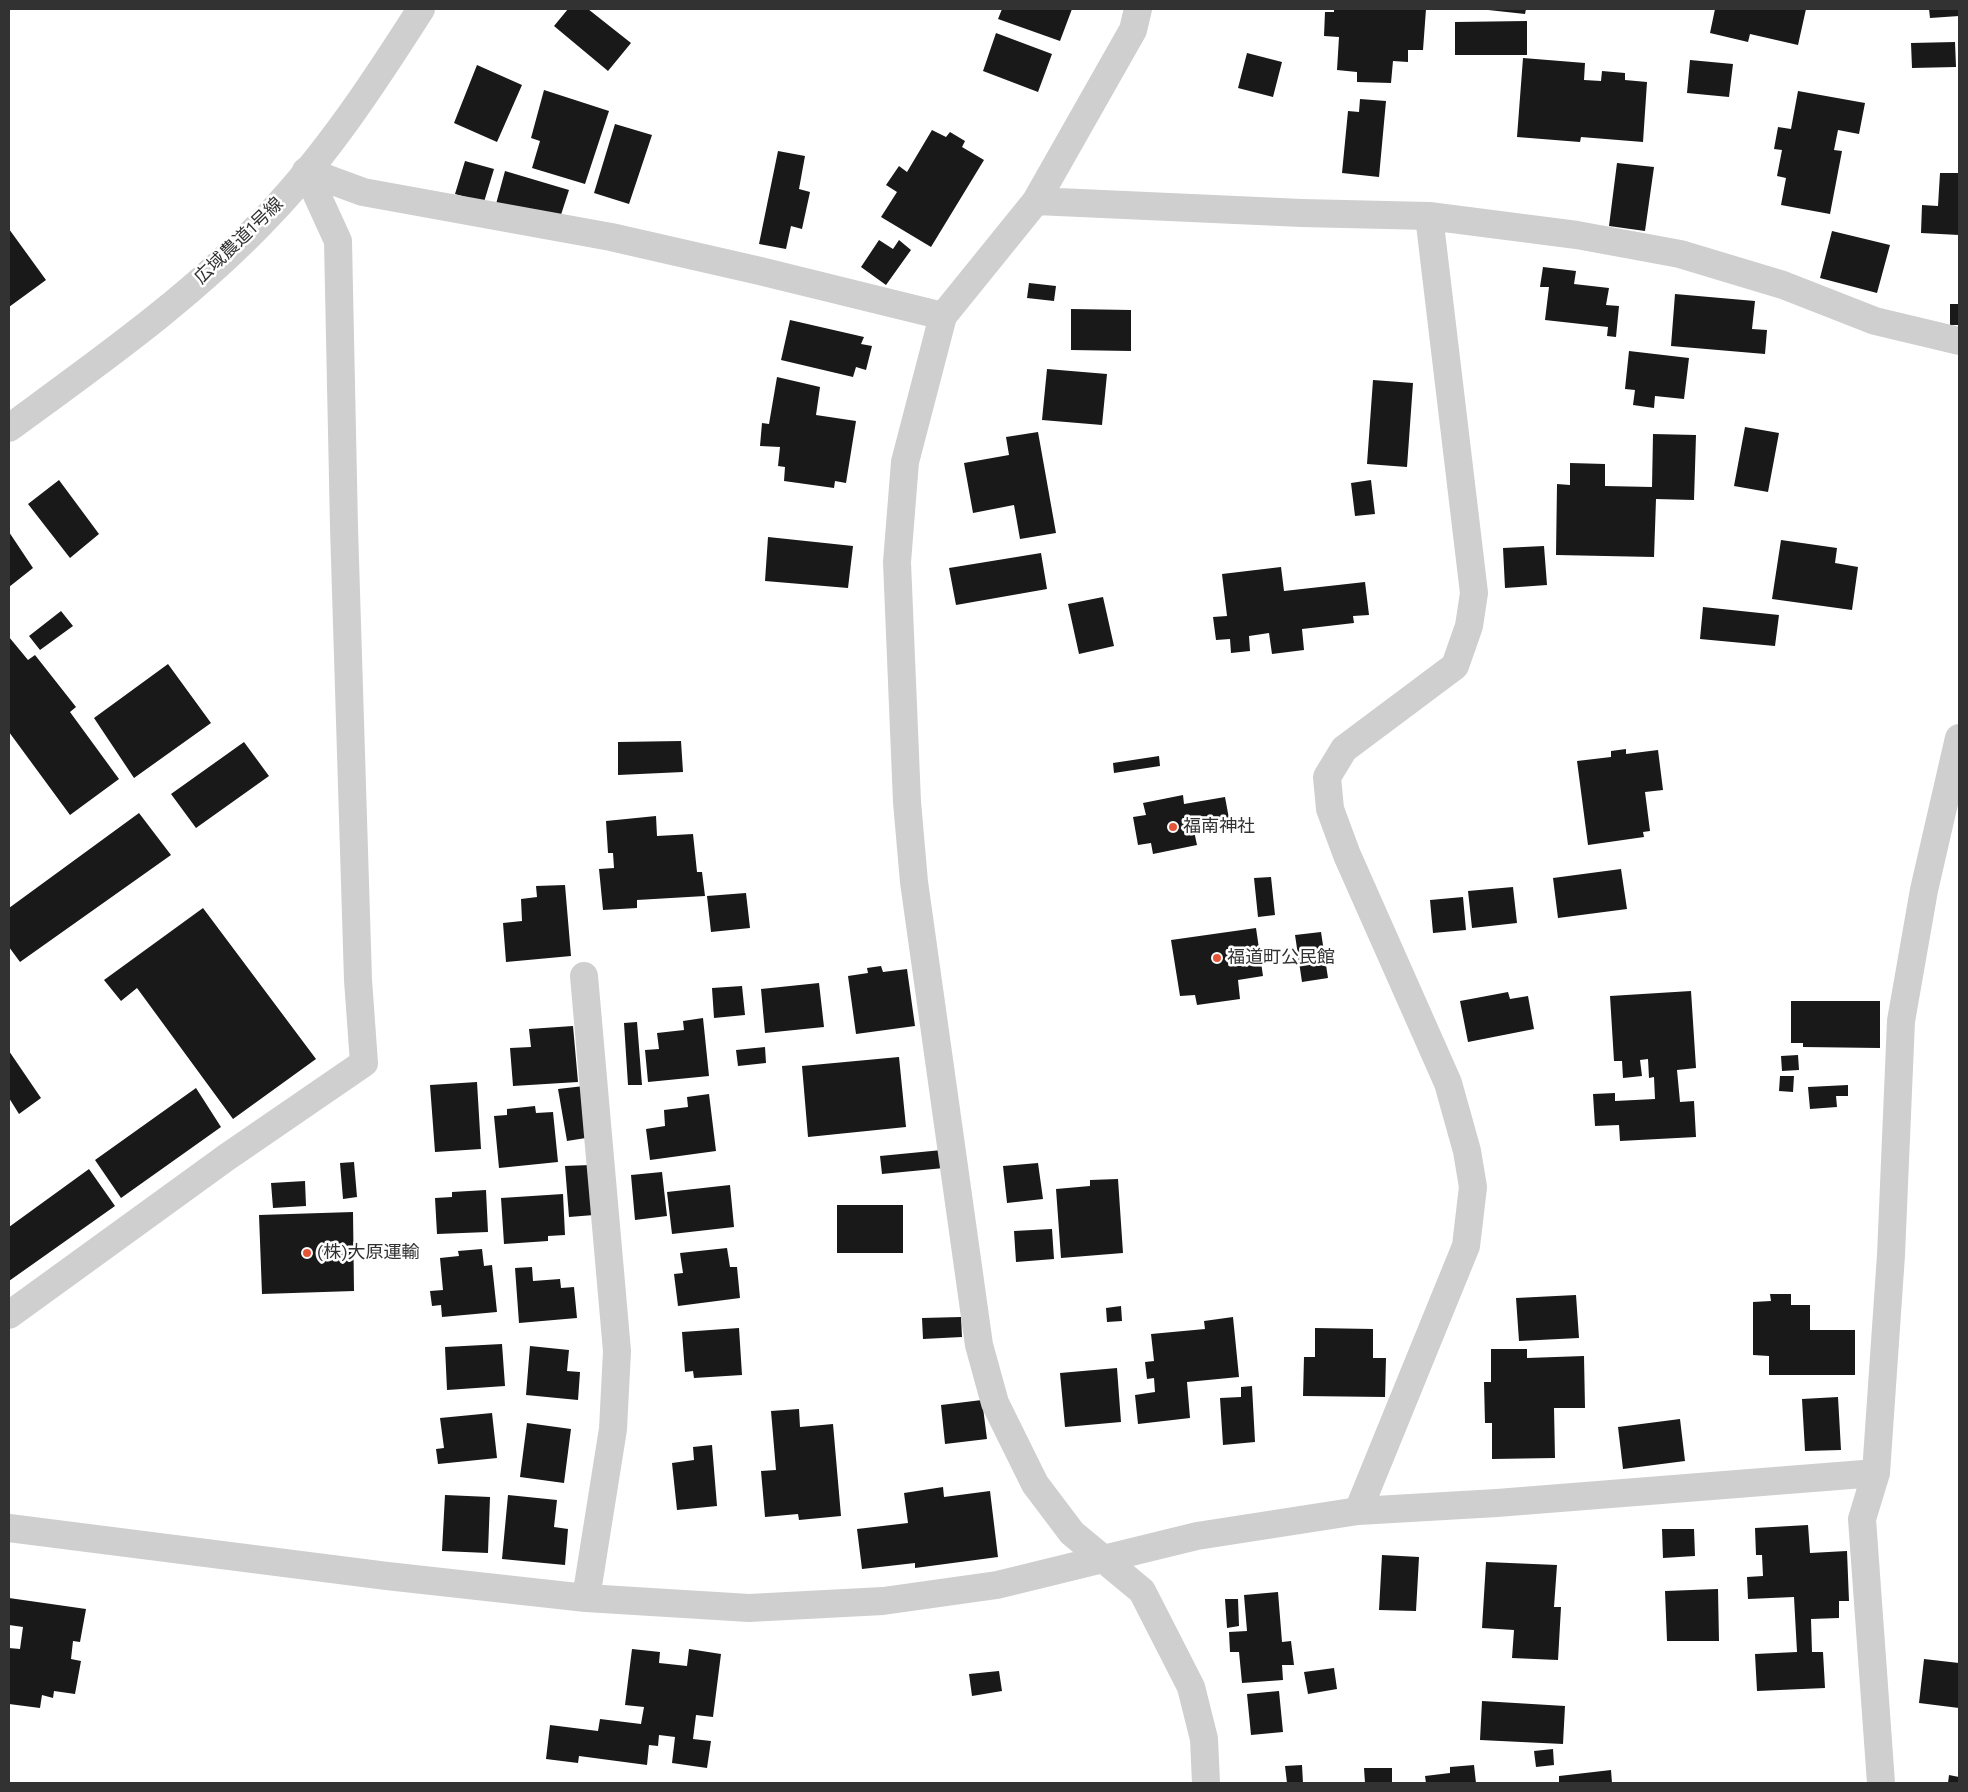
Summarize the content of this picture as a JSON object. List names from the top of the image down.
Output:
{
  "streets": {
    "street": ["広域農道1号線"]
  },
  "places": ["福南神社", "福道町公民館", "(株)大原運輸"]
}
